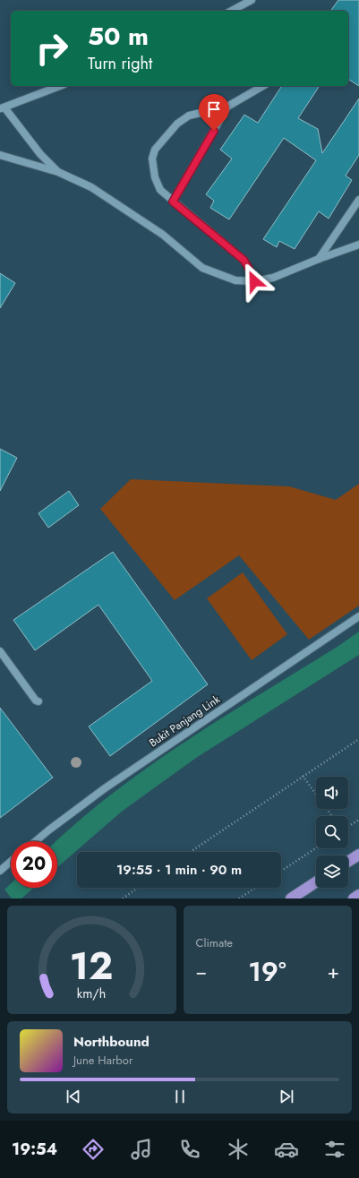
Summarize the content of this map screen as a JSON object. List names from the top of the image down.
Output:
{
  "streets": {
    "lane": ["Bukit Panjang Link"]
  },
  "page": {
    "turn": ["50 m", "Turn right"],
    "limit": "20",
    "trip": "19:55 · 1 min · 90 m",
    "tile": "Climate",
    "heat": ["−", "19°", "+"],
    "song": ["Northbound", "June Harbor"],
    "tabs": "19:54",
    "gauge": ["12", "km/h"]
  }
}
